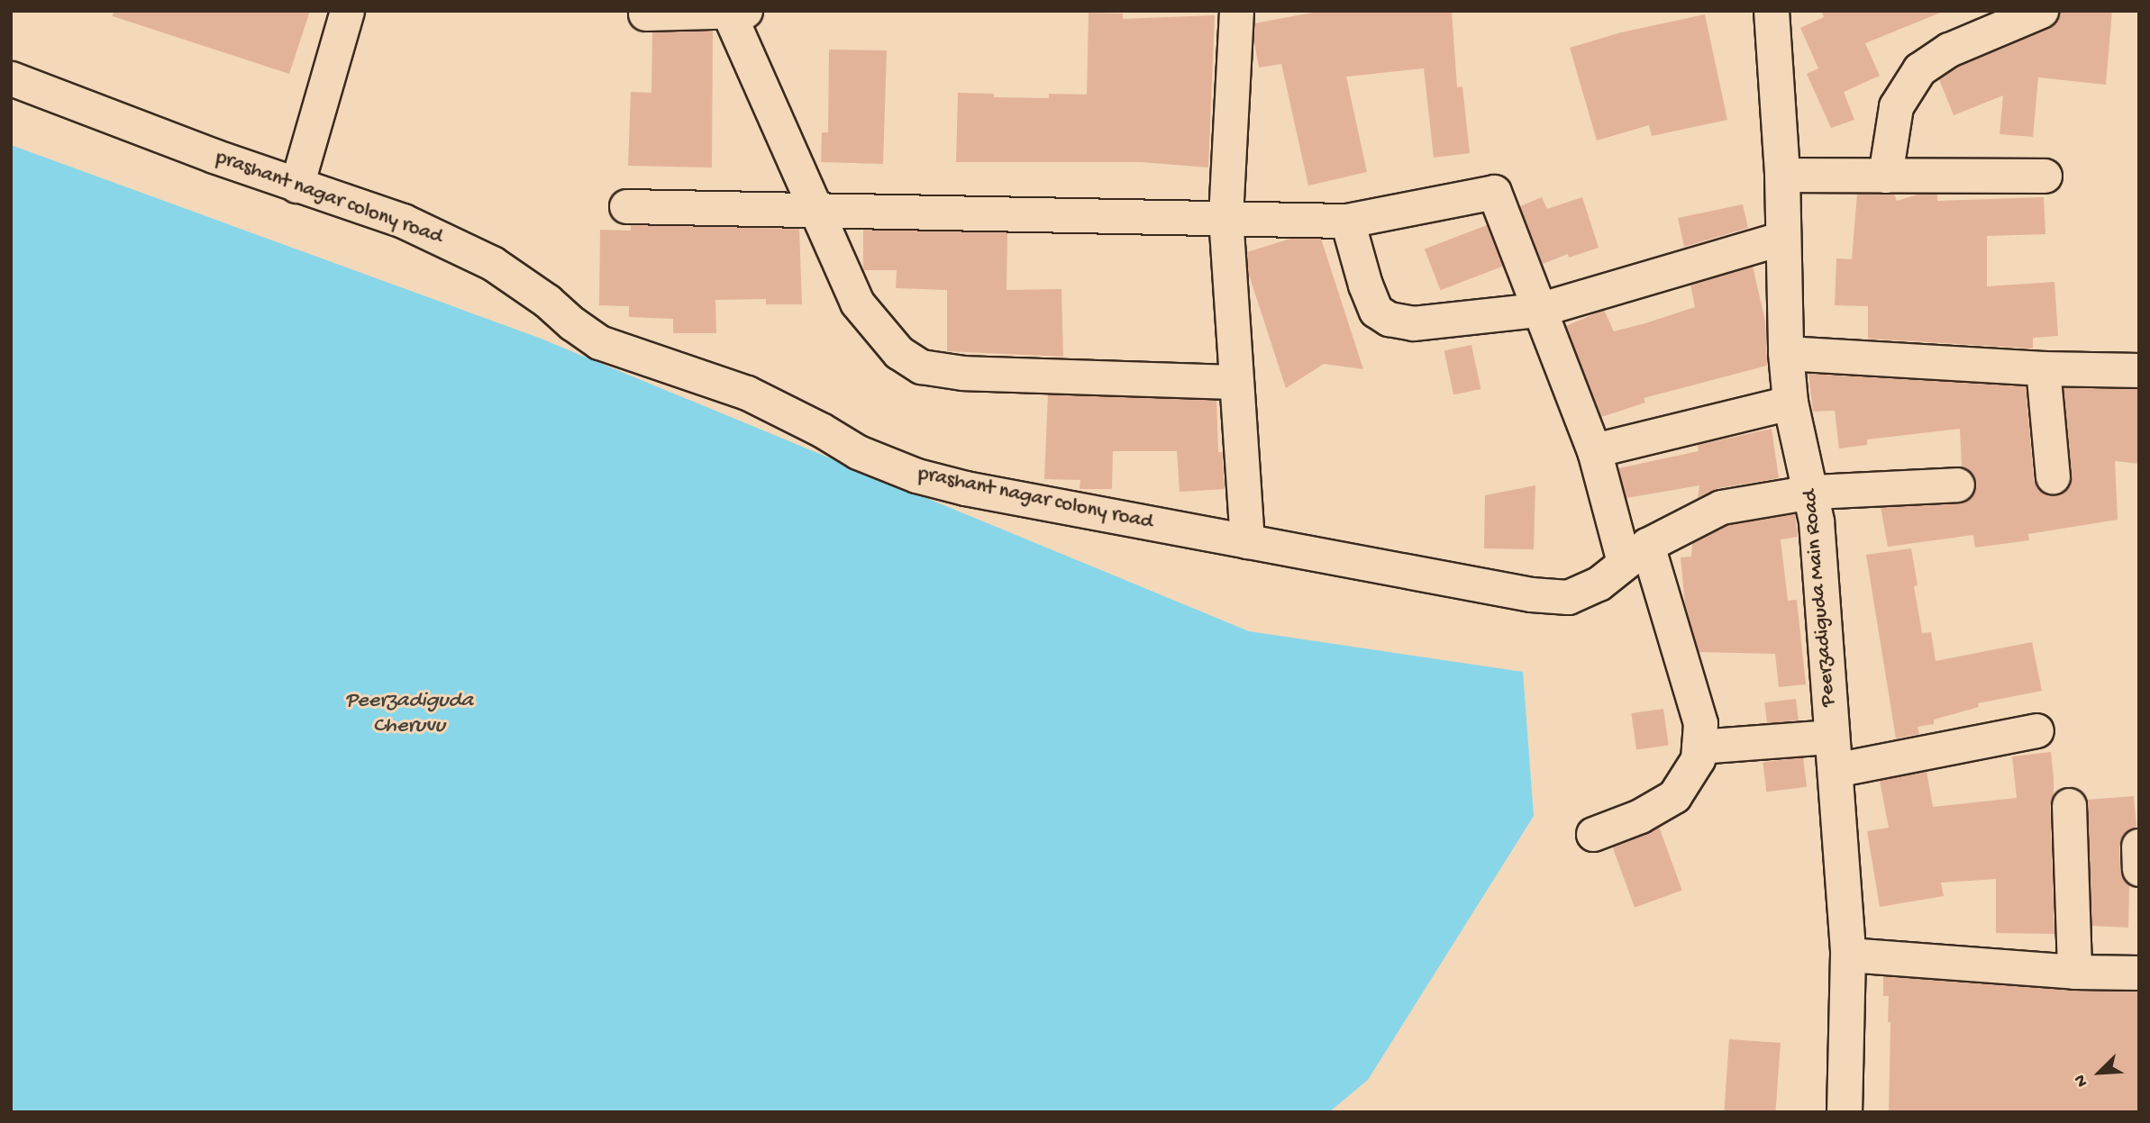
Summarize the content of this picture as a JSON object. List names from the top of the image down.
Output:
{
  "streets": {
    "street": ["prashant nagar colony road", "Peerzadiguda Main Road"]
  },
  "crossings": [
    ["prashant nagar colony road", "Peerzadiguda Main Road"]
  ],
  "water": ["Peerzadiguda Cheruvu"],
  "north": "bottom left"
}
